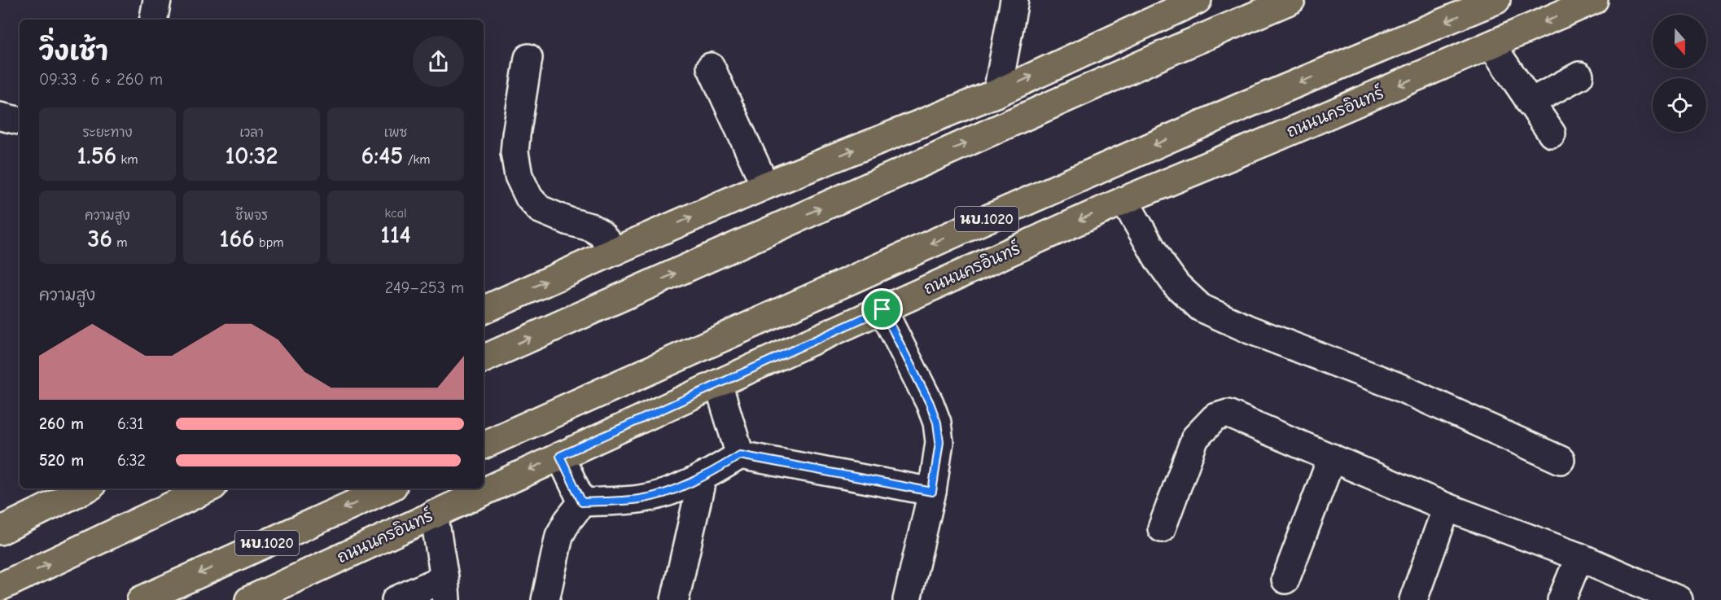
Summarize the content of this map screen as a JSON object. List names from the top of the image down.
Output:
{
  "streets": {
    "main road": ["ถนนนครอินทร์", "นบ.1020"]
  },
  "north": "bottom",
  "page": {
    "heading": ["วิ่งเช้า", "09:33 · 6 × 260 m"],
    "stats": [
      ["ระยะทาง", "1.56 km"],
      ["เวลา", "10:32"],
      ["เพซ", "6:45 /km"],
      ["ความสูง", "36 m"],
      ["ชีพจร", "166 bpm"],
      ["kcal", "114"]
    ],
    "chart": ["ความสูง", "249–253 m"],
    "list": [
      {
        "name": "260 m",
        "note": "6:31"
      },
      {
        "name": "520 m",
        "note": "6:32"
      }
    ]
  }
}
